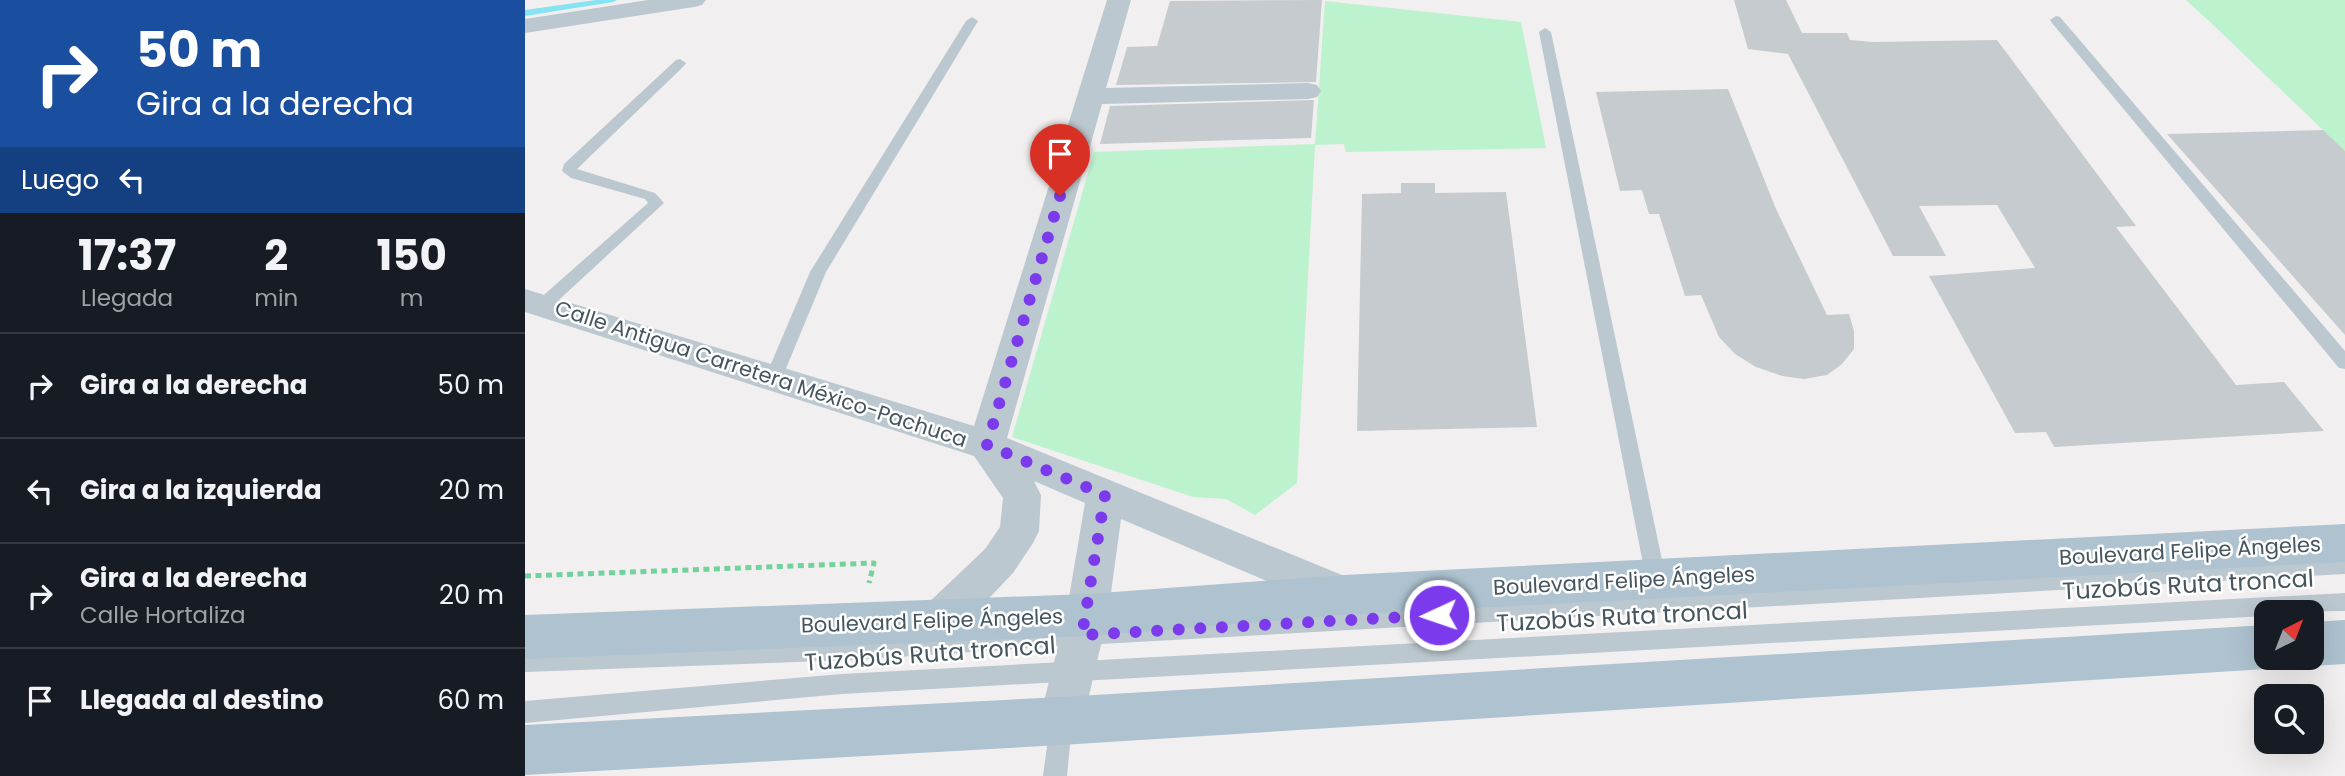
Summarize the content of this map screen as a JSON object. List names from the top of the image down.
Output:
{
  "streets": {
    "main road": ["Boulevard Felipe Ángeles"],
    "street": ["Calle Antigua Carretera México-Pachuca"],
    "lane": ["Tuzobús Ruta troncal"]
  },
  "crossings": [
    ["Calle Antigua Carretera México-Pachuca", "Boulevard Felipe Ángeles"],
    ["Boulevard Felipe Ángeles", "Tuzobús Ruta troncal"]
  ],
  "north": "top right",
  "page": {
    "turn": ["50 m", "Gira a la derecha"],
    "then": "Luego",
    "eta": [
      "17:37",
      "Llegada",
      "2",
      "min",
      "150",
      "m"
    ],
    "list": [
      {
        "name": "Gira a la derecha",
        "value": "50 m"
      },
      {
        "name": "Gira a la izquierda",
        "value": "20 m"
      },
      {
        "name": "Gira a la derecha",
        "note": "Calle Hortaliza",
        "value": "20 m"
      },
      {
        "name": "Llegada al destino",
        "value": "60 m"
      }
    ]
  }
}
